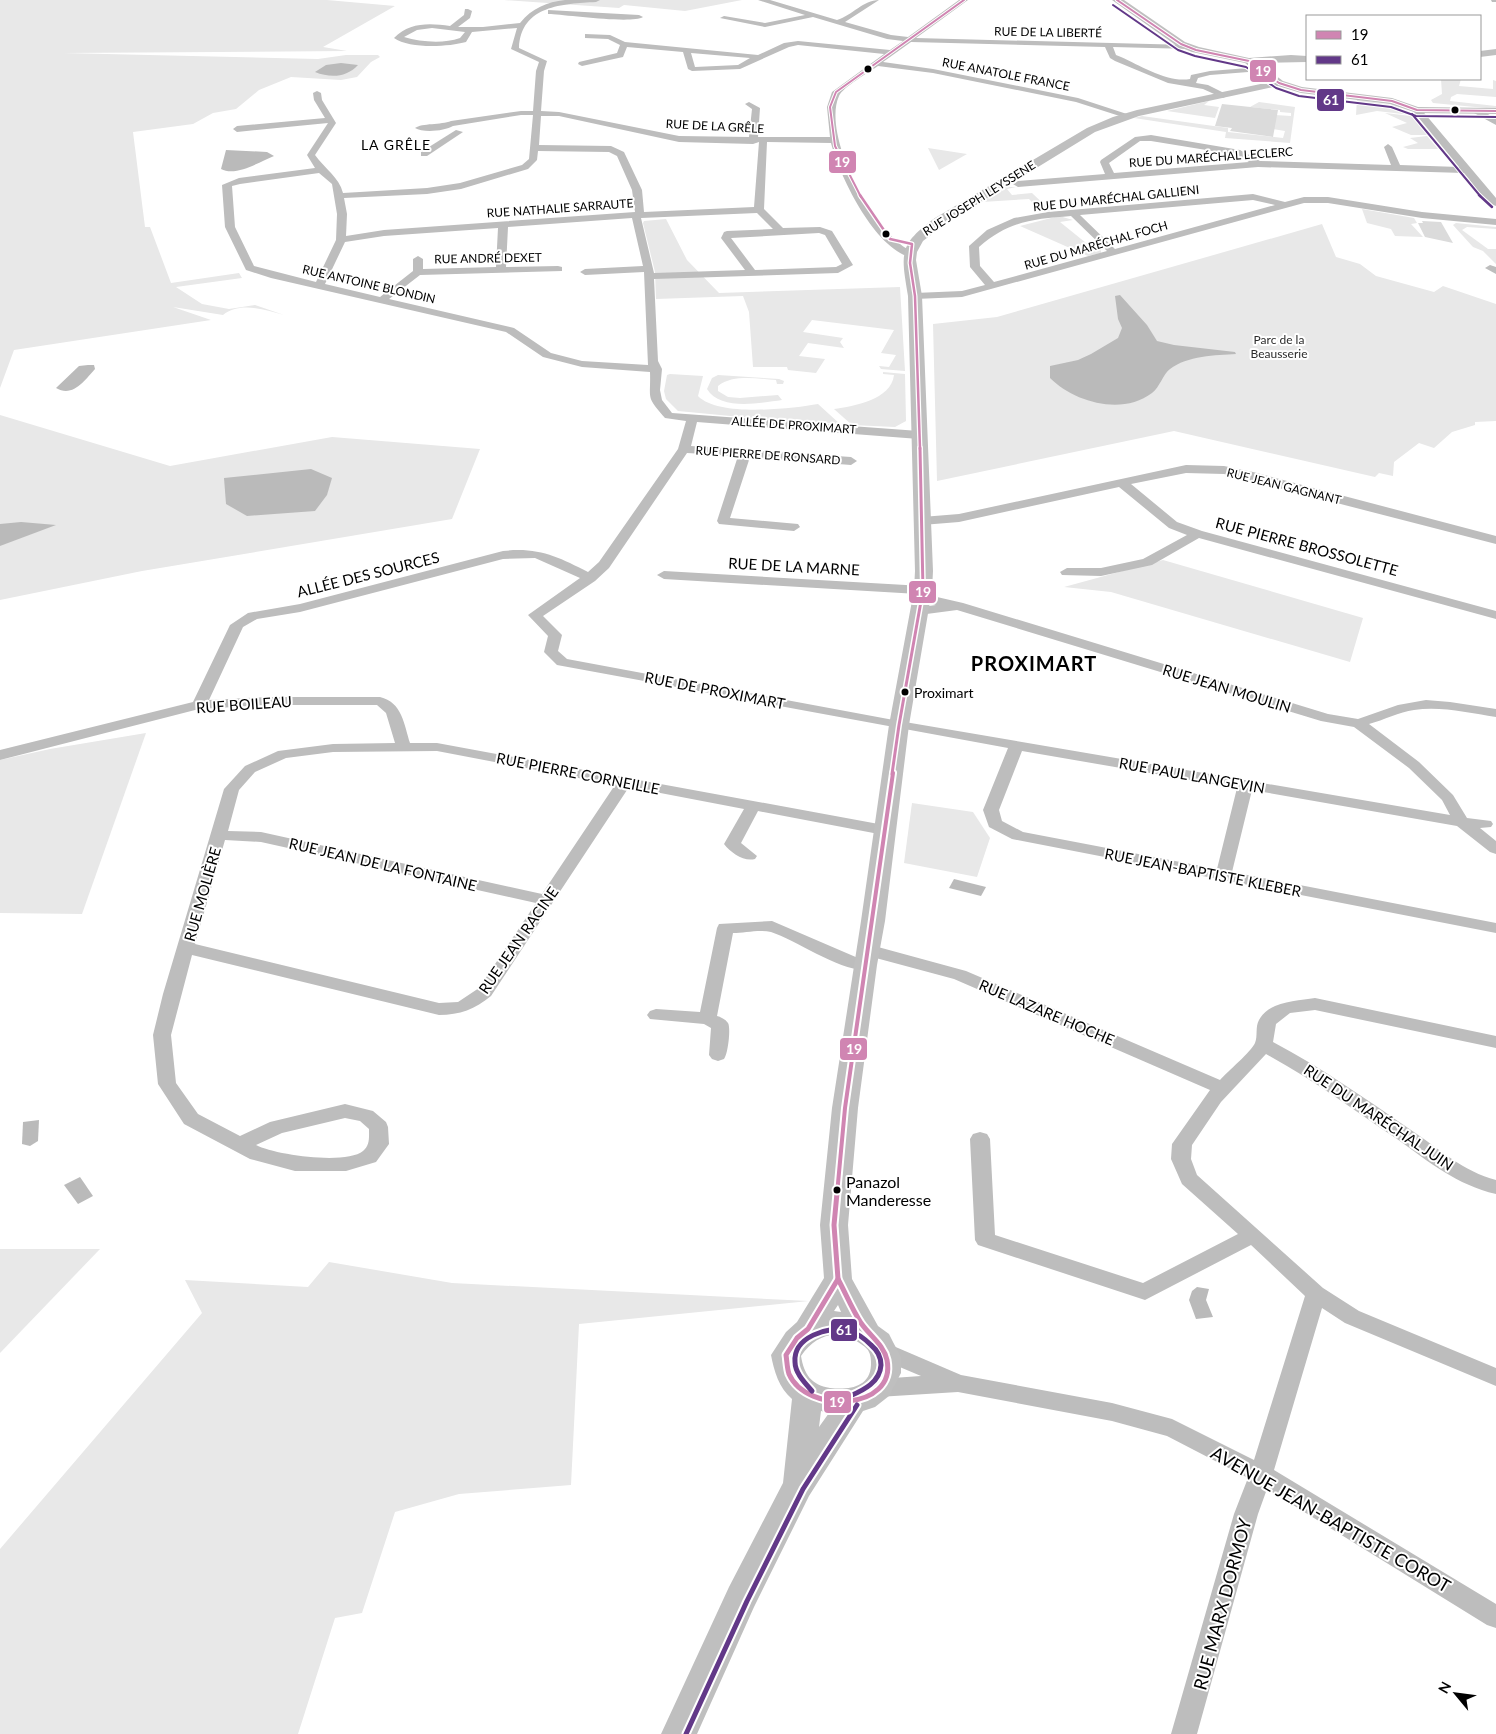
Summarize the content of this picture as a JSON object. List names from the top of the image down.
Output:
{
  "streets": {
    "street": [
      "RUE DE LA LIBERTÉ",
      "RUE ANATOLE FRANCE",
      "RUE DE LA GRÊLE",
      "RUE DU MARÉCHAL LECLERC",
      "RUE JOSEPH LEYSSENE",
      "RUE DU MARÉCHAL GALLIENI",
      "RUE NATHALIE SARRAUTE",
      "RUE DU MARÉCHAL FOCH",
      "RUE ANDRÉ DEXET",
      "RUE ANTOINE BLONDIN",
      "ALLÉE DE PROXIMART",
      "RUE PIERRE DE RONSARD",
      "RUE JEAN GAGNANT",
      "RUE PIERRE BROSSOLETTE",
      "RUE DE LA MARNE",
      "ALLÉE DES SOURCES",
      "RUE JEAN MOULIN",
      "RUE DE PROXIMART",
      "RUE BOILEAU",
      "RUE PIERRE CORNEILLE",
      "RUE PAUL LANGEVIN",
      "RUE JEAN DE LA FONTAINE",
      "RUE JEAN-BAPTISTE KLEBER",
      "RUE MOLIÈRE",
      "RUE JEAN RACINE",
      "RUE LAZARE HOCHE",
      "RUE DU MARÉCHAL JUIN",
      "AVENUE JEAN-BAPTISTE COROT",
      "RUE MARX DORMOY"
    ]
  },
  "crossings": [
    ["RUE ANATOLE FRANCE", "RUE JOSEPH LEYSSENE"],
    ["RUE DU MARÉCHAL LECLERC", "RUE JOSEPH LEYSSENE"],
    ["RUE DU MARÉCHAL GALLIENI", "RUE DU MARÉCHAL FOCH"],
    ["RUE NATHALIE SARRAUTE", "RUE ANTOINE BLONDIN"],
    ["RUE ANDRÉ DEXET", "RUE ANTOINE BLONDIN"],
    ["RUE ANTOINE BLONDIN", "ALLÉE DE PROXIMART"],
    ["RUE JEAN GAGNANT", "RUE PIERRE BROSSOLETTE"],
    ["RUE DE LA MARNE", "RUE JEAN MOULIN"],
    ["ALLÉE DES SOURCES", "RUE DE PROXIMART"],
    ["ALLÉE DES SOURCES", "RUE BOILEAU"],
    ["RUE JEAN MOULIN", "RUE PAUL LANGEVIN"],
    ["RUE DE PROXIMART", "RUE PAUL LANGEVIN"],
    ["RUE BOILEAU", "RUE PIERRE CORNEILLE"],
    ["RUE BOILEAU", "RUE MOLIÈRE"],
    ["RUE PIERRE CORNEILLE", "RUE MOLIÈRE"],
    ["RUE PIERRE CORNEILLE", "RUE JEAN RACINE"],
    ["RUE PAUL LANGEVIN", "RUE JEAN-BAPTISTE KLEBER"],
    ["RUE JEAN DE LA FONTAINE", "RUE MOLIÈRE"],
    ["RUE JEAN DE LA FONTAINE", "RUE JEAN RACINE"],
    ["RUE MOLIÈRE", "RUE JEAN RACINE"],
    ["AVENUE JEAN-BAPTISTE COROT", "RUE MARX DORMOY"]
  ],
  "districts": ["LA GRÊLE", "PROXIMART"],
  "parks": ["Parc de la Beausserie"],
  "places": ["Proximart", "Panazol Manderesse"],
  "lines": ["transit line 19", "transit line 61"],
  "legend": ["19", "61"],
  "north": "top left"
}
